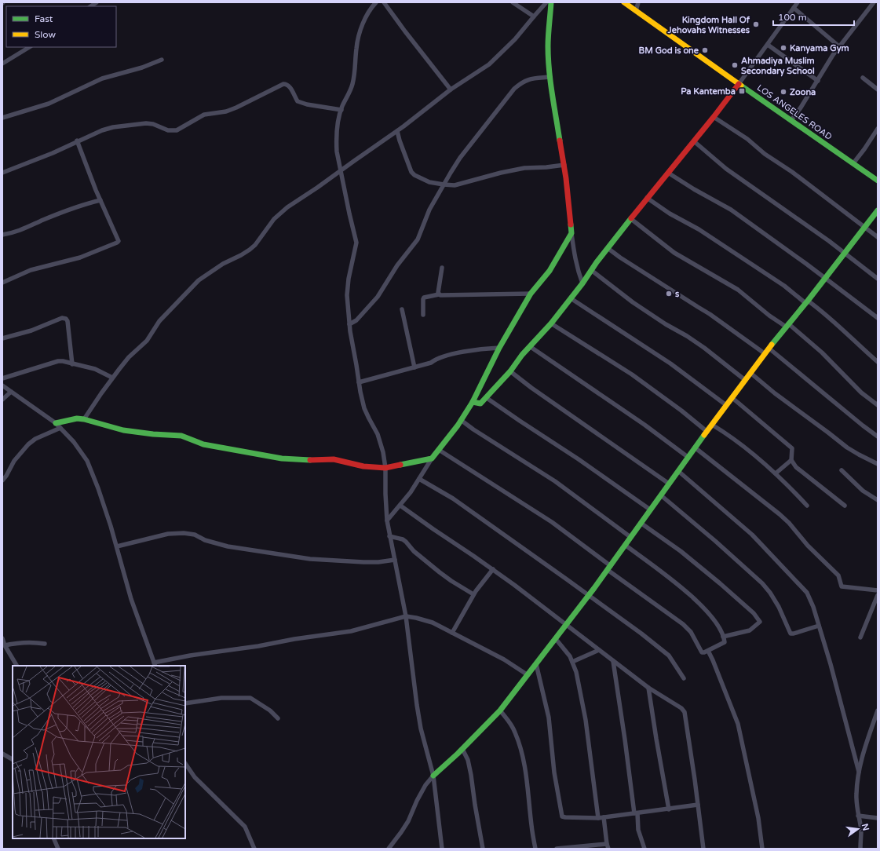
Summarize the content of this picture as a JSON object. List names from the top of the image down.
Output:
{
  "streets": {
    "street": ["LOS ANGELES ROAD"]
  },
  "places": {
    "other": [
      "Kingdom Hall Of Jehovahs Witnesses",
      "Kanyama Gym",
      "BM God is one",
      "Ahmadiya Muslim Secondary School",
      "Zoona",
      "s"
    ],
    "transit": ["Pa Kantemba"]
  },
  "legend": ["Fast", "Slow"],
  "scale_bar": "100 m",
  "north": "right"
}
